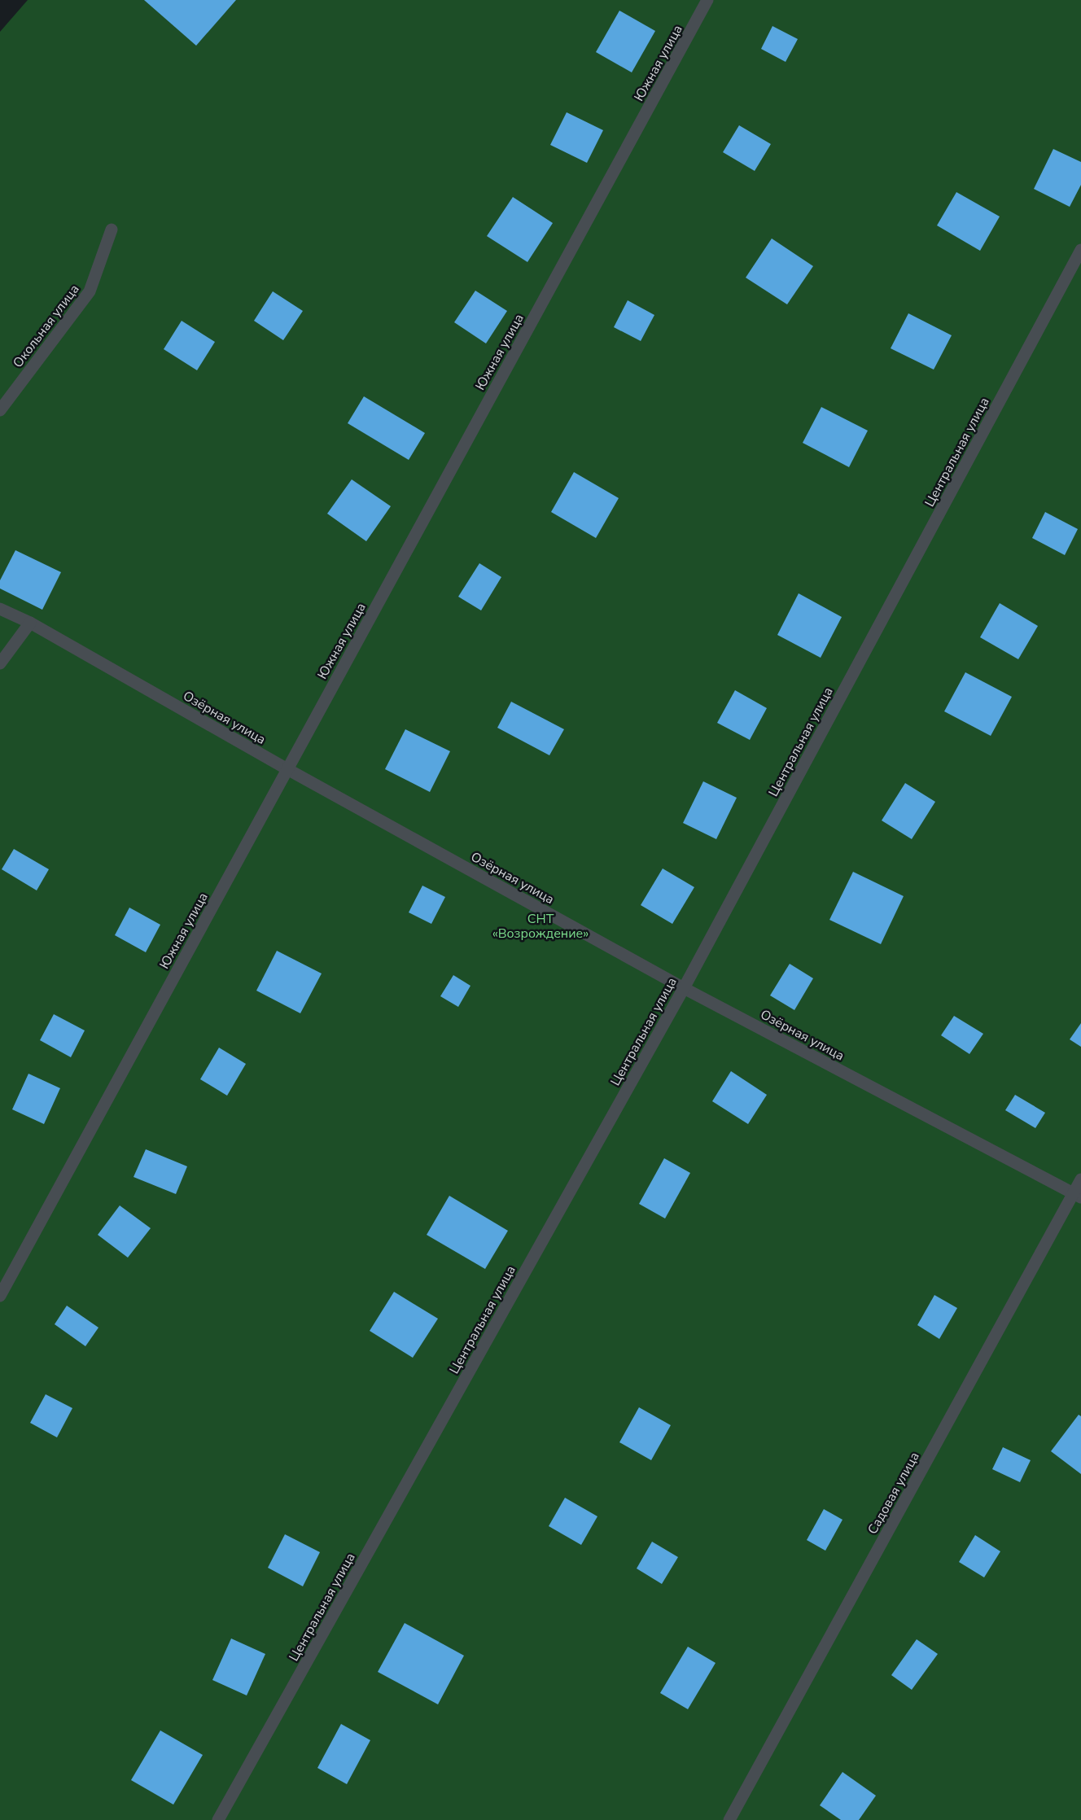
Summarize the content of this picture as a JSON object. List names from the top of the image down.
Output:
{
  "streets": {
    "street": [
      "Южная улица",
      "Окольная улица",
      "Центральная улица",
      "Озёрная улица",
      "Садовая улица"
    ]
  },
  "crossings": [
    ["Южная улица", "Озёрная улица"],
    ["Центральная улица", "Озёрная улица"],
    ["Озёрная улица", "Садовая улица"]
  ],
  "parks": ["СНТ «Возрождение»"]
}
